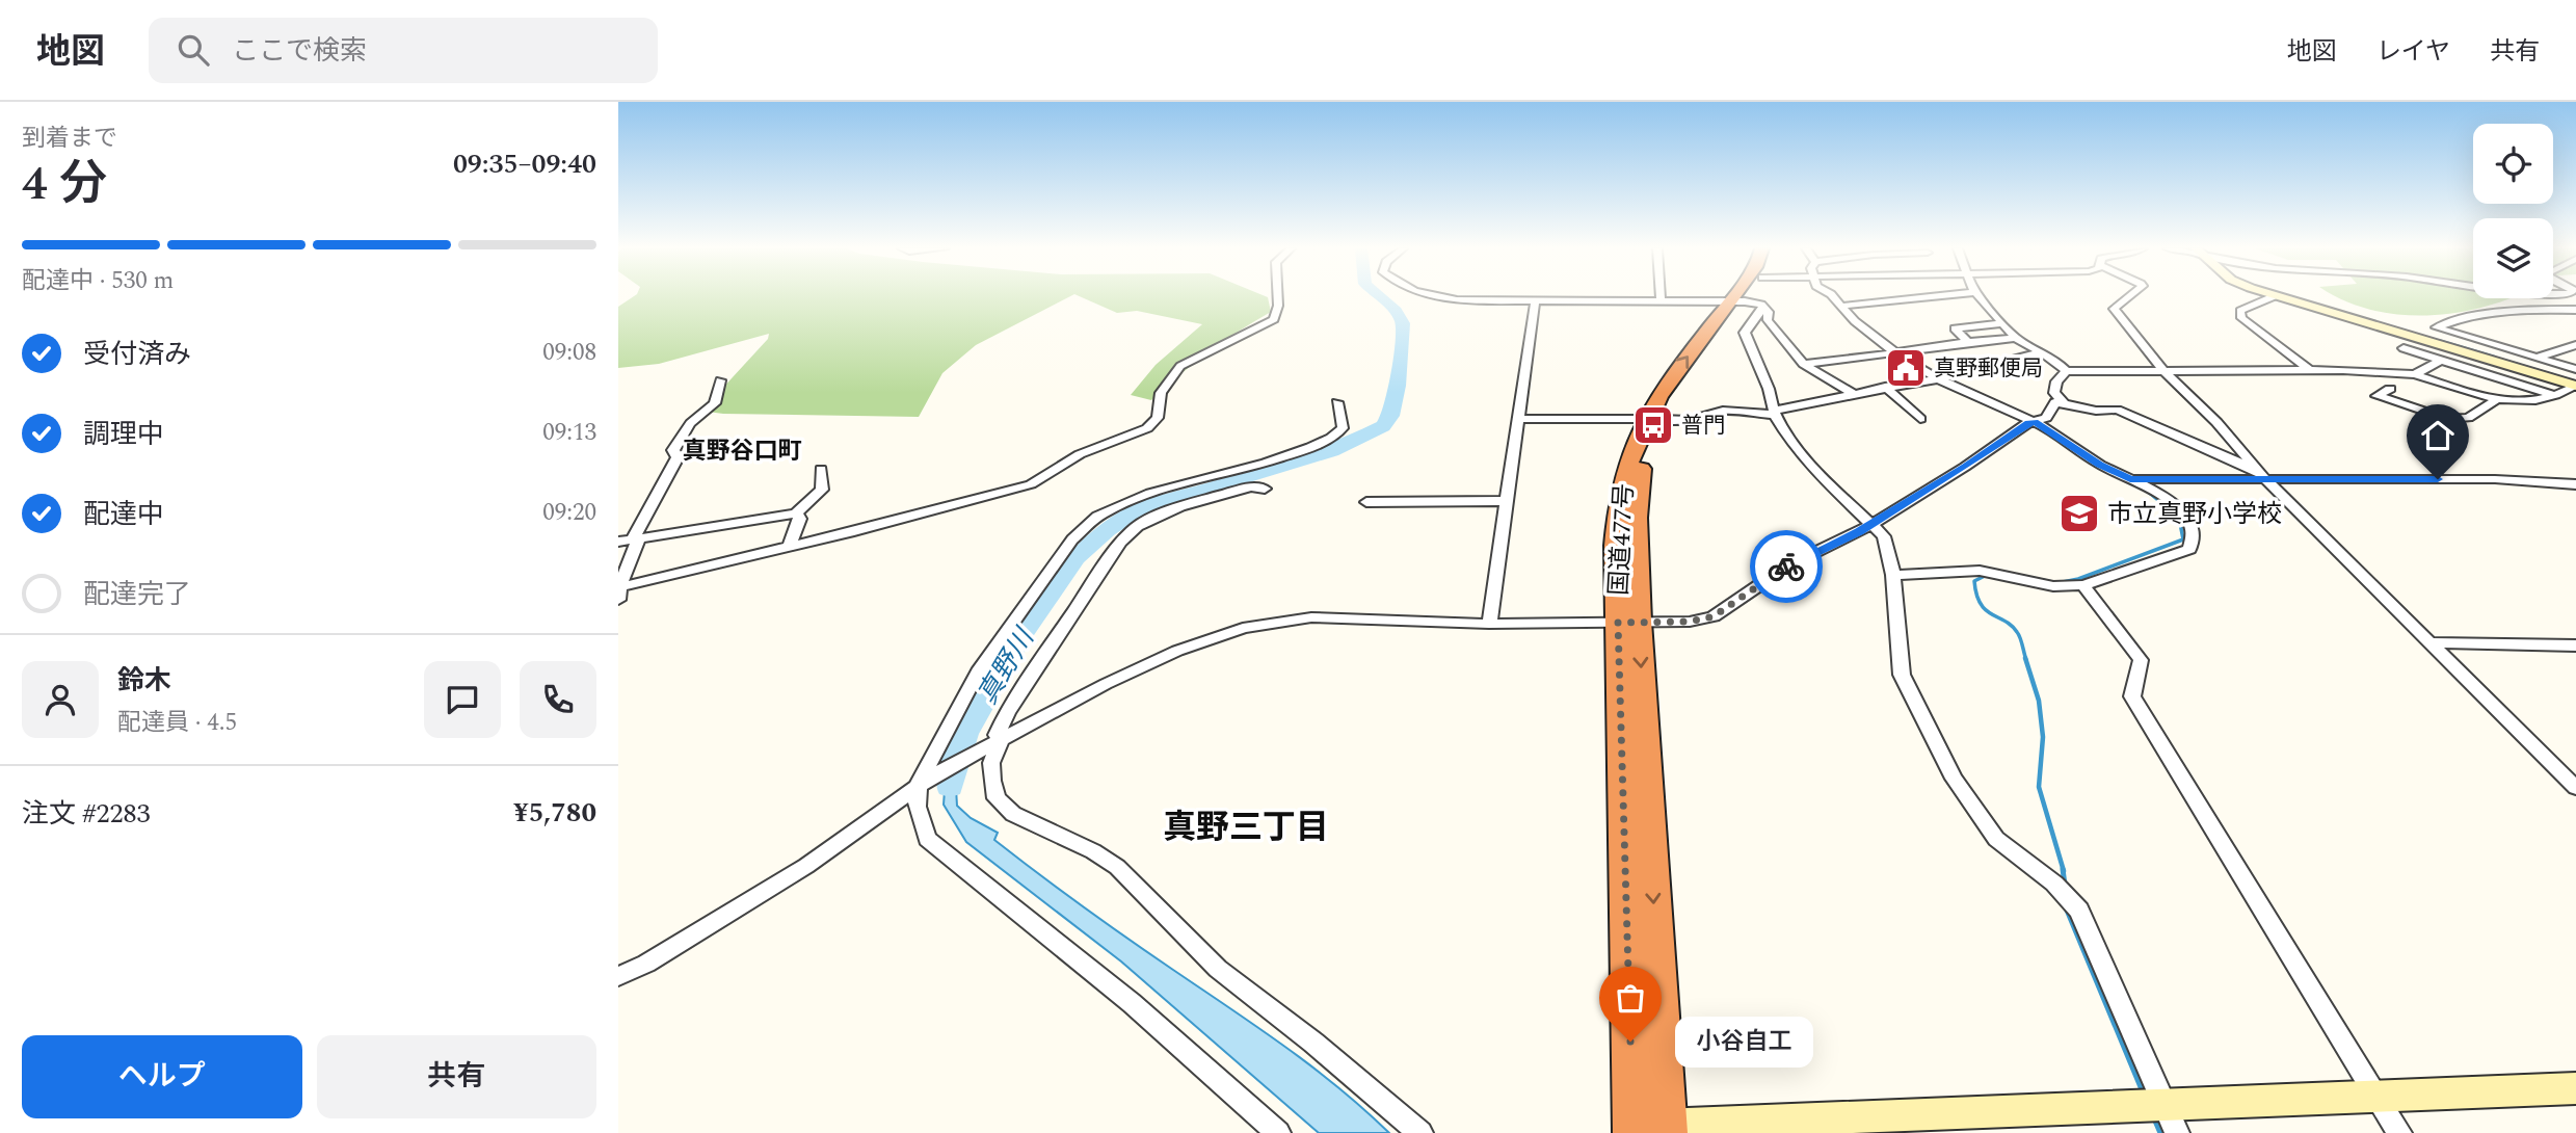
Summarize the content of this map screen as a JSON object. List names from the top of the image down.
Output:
{
  "streets": {
    "highway": ["国道477号"]
  },
  "districts": ["真野谷口町", "真野三丁目"],
  "water": ["真野川"],
  "places": {
    "public building": ["真野郵便局"],
    "bus stop": ["普門"],
    "school or university": ["市立真野小学校"],
    "other": ["小谷自工"]
  },
  "page": {
    "header": "地図",
    "search": "ここで検索",
    "nav": ["地図", "レイヤ", "共有"],
    "heading": ["4 分", "到着まで", "09:35–09:40"],
    "panel": [
      "鈴木",
      "配達員 · 4.5",
      "注文 #2283",
      "¥5,780"
    ],
    "bar": "配達中 · 530 m",
    "list": [
      ["受付済み", "09:08"],
      ["調理中", "09:13"],
      ["配達中", "09:20"],
      "配達完了"
    ],
    "bubble": "小谷自工",
    "buttons": ["ヘルプ", "共有"]
  }
}
